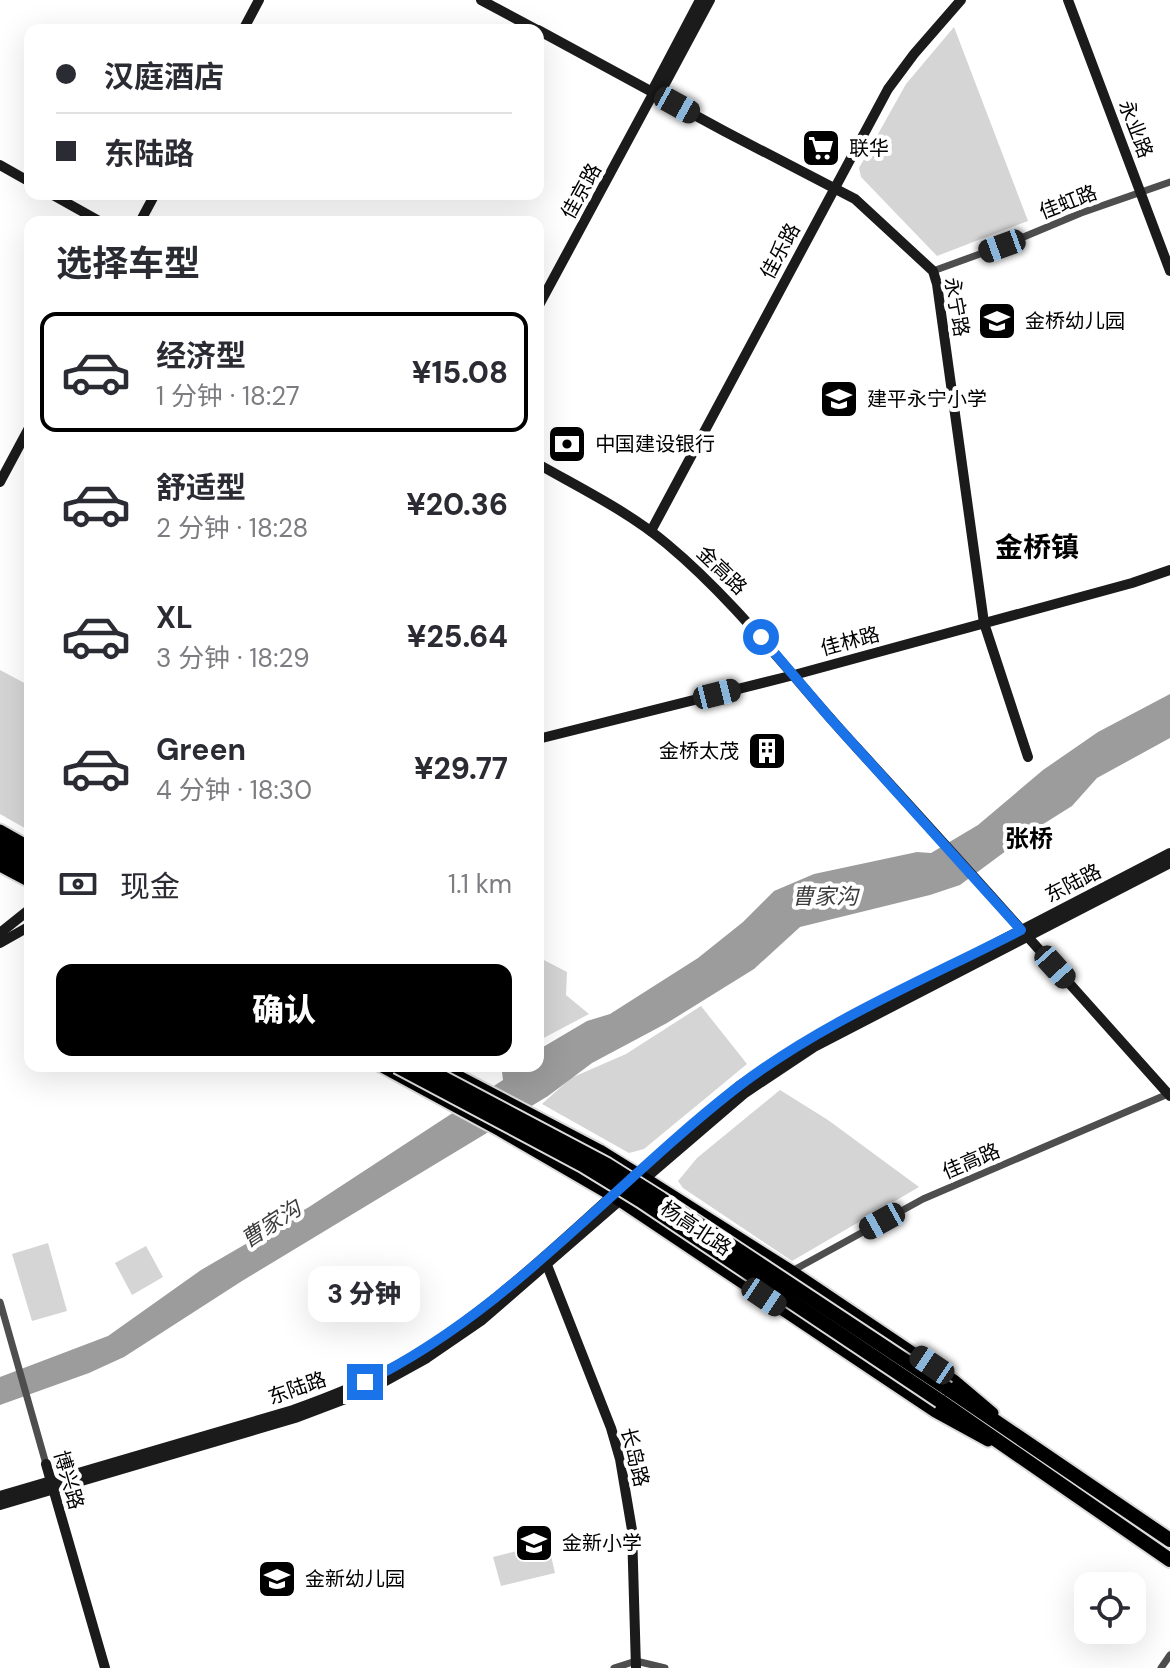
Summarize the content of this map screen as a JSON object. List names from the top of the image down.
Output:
{
  "streets": {
    "highway": ["杨高北路"],
    "street": [
      "永业路",
      "佳京路",
      "佳虹路",
      "佳乐路",
      "永宁路",
      "金高路",
      "佳林路",
      "东陆路",
      "佳高路",
      "长岛路",
      "博兴路"
    ]
  },
  "crossings": [
    ["永业路", "佳虹路"],
    ["佳京路", "永宁路"],
    ["佳虹路", "永宁路"],
    ["佳乐路", "永宁路"],
    ["佳乐路", "金高路"],
    ["永宁路", "佳林路"],
    ["金高路", "佳林路"],
    ["金高路", "东陆路"],
    ["金高路", "佳高路"],
    ["东陆路", "杨高北路"],
    ["东陆路", "长岛路"],
    ["东陆路", "博兴路"],
    ["佳高路", "杨高北路"]
  ],
  "districts": ["金桥镇", "张桥"],
  "water": ["曹家沟"],
  "places": {
    "supermarket": ["联华"],
    "school or university": [
      "金桥幼儿园",
      "建平永宁小学",
      "金新小学",
      "金新幼儿园"
    ],
    "bank": ["中国建设银行"],
    "building": ["金桥太茂"]
  },
  "page": {
    "banner": ["汉庭酒店", "东陆路"],
    "heading": "选择车型",
    "list": [
      {
        "name": "经济型",
        "note": "1 分钟 · 18:27",
        "value": "¥15.08"
      },
      {
        "name": "舒适型",
        "note": "2 分钟 · 18:28",
        "value": "¥20.36"
      },
      {
        "name": "XL",
        "note": "3 分钟 · 18:29",
        "value": "¥25.64"
      },
      {
        "name": "Green",
        "note": "4 分钟 · 18:30",
        "value": "¥29.77"
      }
    ],
    "pay": ["现金", "1.1 km"],
    "buttons": "确认",
    "bubble": "3 分钟"
  }
}
